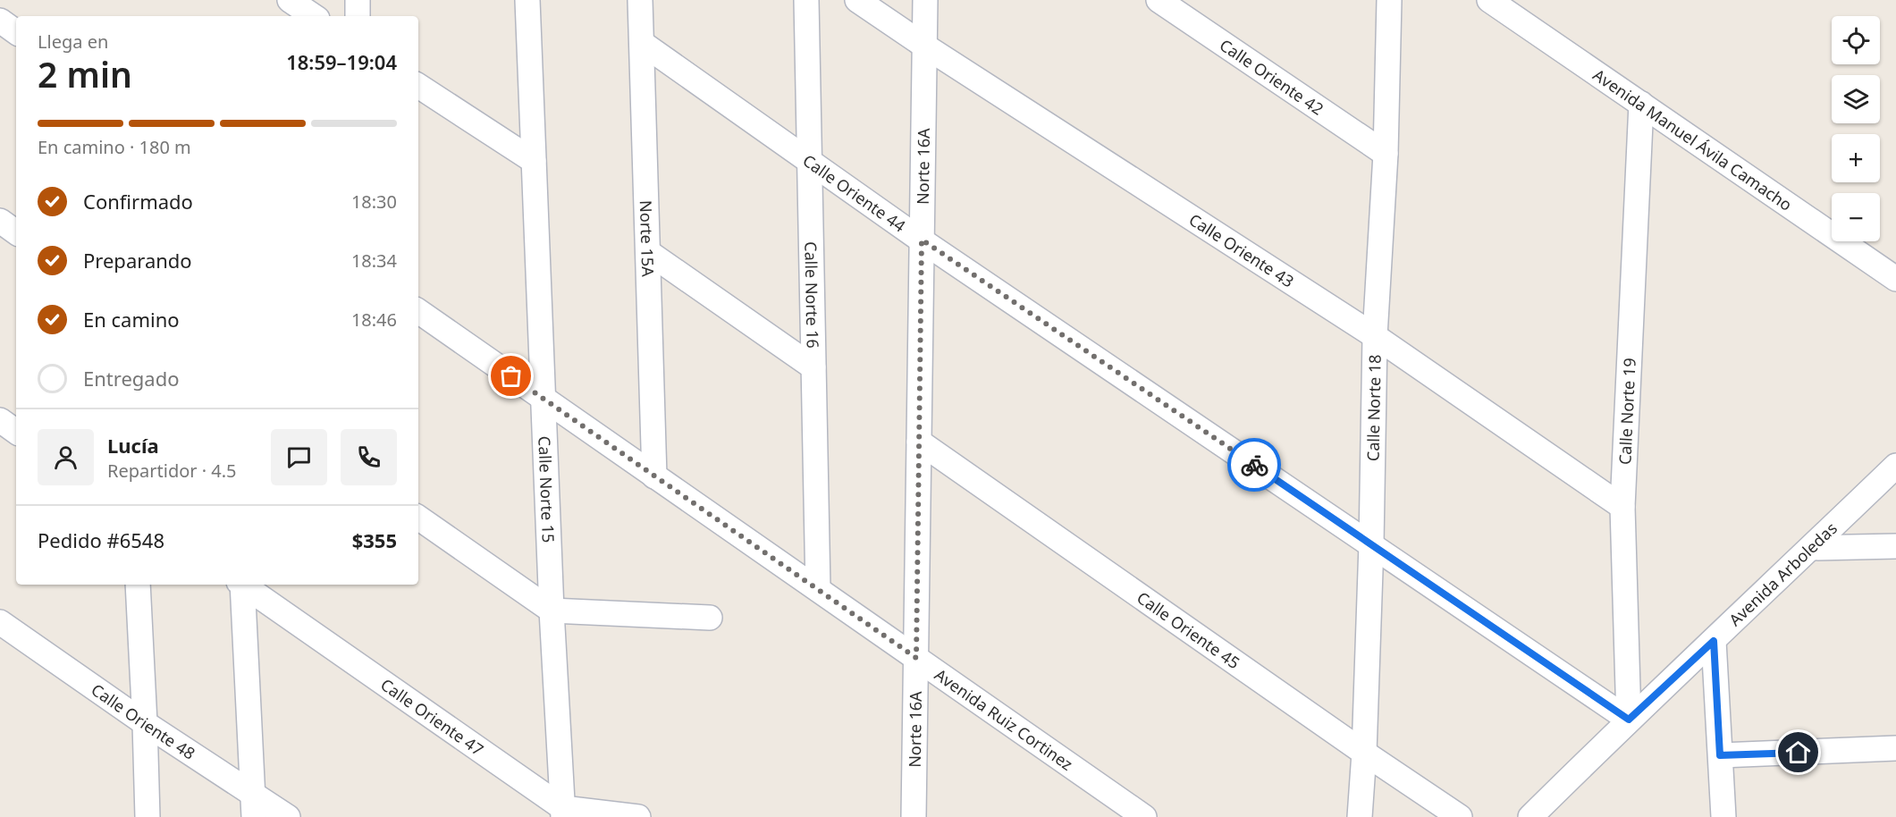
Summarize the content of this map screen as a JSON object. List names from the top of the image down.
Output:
{
  "streets": {
    "street": [
      "Calle Oriente 42",
      "Avenida Manuel Ávila Camacho",
      "Norte 16A",
      "Calle Oriente 44",
      "Norte 15A",
      "Calle Oriente 43",
      "Calle Norte 16",
      "Calle Norte 18",
      "Calle Norte 19",
      "Calle Norte 15",
      "Avenida Arboledas",
      "Calle Oriente 45",
      "Calle Oriente 47",
      "Avenida Ruiz Cortinez",
      "Calle Oriente 48"
    ]
  },
  "crossings": [
    ["Calle Oriente 42", "Calle Norte 18"],
    ["Avenida Manuel Ávila Camacho", "Calle Norte 19"],
    ["Norte 16A", "Calle Oriente 44"],
    ["Norte 16A", "Calle Oriente 43"],
    ["Norte 16A", "Calle Oriente 45"],
    ["Norte 16A", "Avenida Ruiz Cortinez"],
    ["Calle Oriente 44", "Norte 15A"],
    ["Calle Oriente 44", "Calle Norte 16"],
    ["Calle Oriente 44", "Calle Norte 18"],
    ["Calle Oriente 44", "Calle Norte 19"],
    ["Calle Oriente 44", "Avenida Arboledas"],
    ["Norte 15A", "Avenida Ruiz Cortinez"],
    ["Calle Oriente 43", "Calle Norte 18"],
    ["Calle Oriente 43", "Calle Norte 19"],
    ["Calle Norte 16", "Avenida Ruiz Cortinez"],
    ["Calle Norte 18", "Calle Oriente 45"],
    ["Calle Norte 19", "Avenida Arboledas"],
    ["Calle Norte 15", "Calle Oriente 47"],
    ["Calle Norte 15", "Avenida Ruiz Cortinez"]
  ],
  "page": {
    "map_buttons": ["+", "−"],
    "heading": ["2 min", "Llega en", "18:59–19:04"],
    "panel": [
      "Lucía",
      "Repartidor · 4.5",
      "Pedido #6548",
      "$355"
    ],
    "bar": "En camino · 180 m",
    "list": [
      ["Confirmado", "18:30"],
      ["Preparando", "18:34"],
      ["En camino", "18:46"],
      "Entregado"
    ]
  }
}
